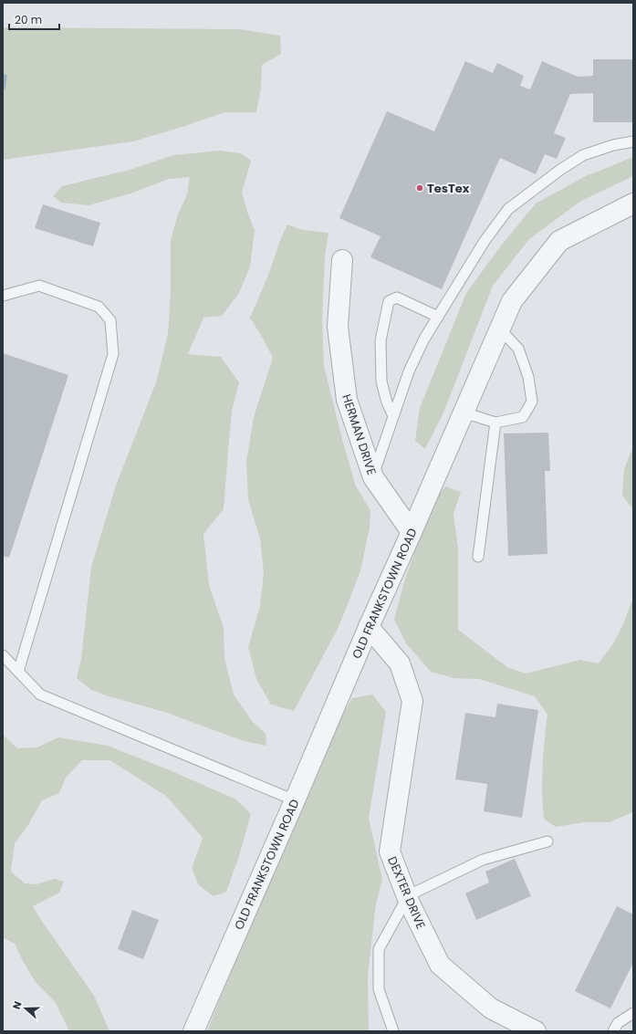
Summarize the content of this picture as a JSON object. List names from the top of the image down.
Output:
{
  "streets": {
    "street": ["HERMAN DRIVE", "OLD FRANKSTOWN ROAD", "DEXTER DRIVE"]
  },
  "crossings": [
    ["HERMAN DRIVE", "OLD FRANKSTOWN ROAD"],
    ["OLD FRANKSTOWN ROAD", "DEXTER DRIVE"]
  ],
  "places": ["TesTex"],
  "scale_bar": "20 m",
  "north": "left"
}
